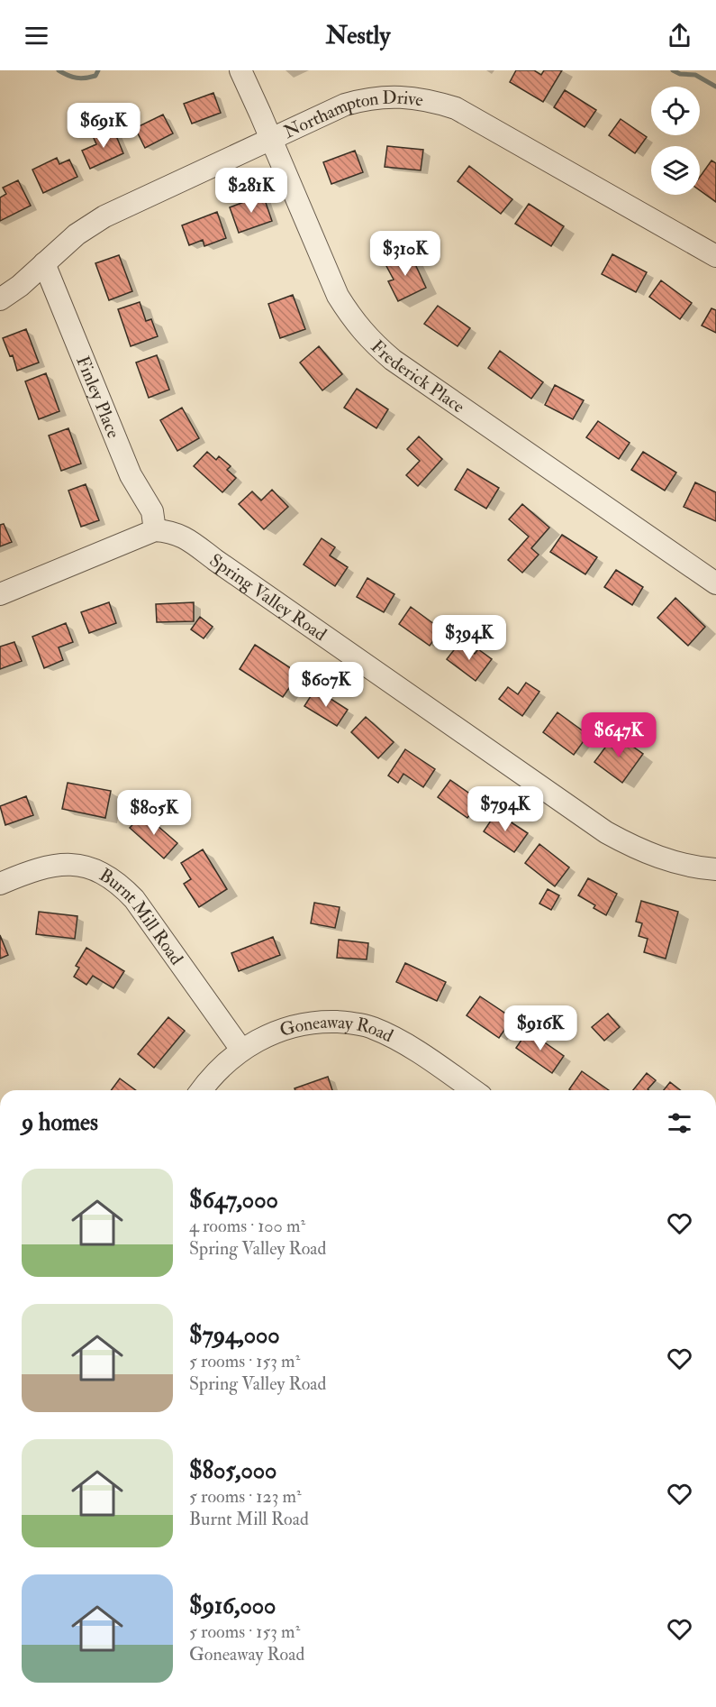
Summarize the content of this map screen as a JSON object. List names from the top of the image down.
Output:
{
  "streets": {
    "street": [
      "Northampton Drive",
      "Frederick Place",
      "Finley Place",
      "Spring Valley Road",
      "Burnt Mill Road",
      "Goneaway Road"
    ]
  },
  "crossings": [
    ["Northampton Drive", "Frederick Place"],
    ["Northampton Drive", "Finley Place"],
    ["Finley Place", "Spring Valley Road"],
    ["Burnt Mill Road", "Goneaway Road"]
  ],
  "page": {
    "header": "Nestly",
    "price": [
      "$691K",
      "$281K",
      "$310K",
      "$394K",
      "$607K",
      "$647K",
      "$794K",
      "$805K",
      "$916K"
    ],
    "heading": "9 homes",
    "list": [
      {
        "name": "$647,000",
        "note": "4 rooms · 100 m² · Spring Valley Road"
      },
      {
        "name": "$794,000",
        "note": "5 rooms · 153 m² · Spring Valley Road"
      },
      {
        "name": "$805,000",
        "note": "5 rooms · 123 m² · Burnt Mill Road"
      },
      {
        "name": "$916,000",
        "note": "5 rooms · 153 m² · Goneaway Road"
      }
    ]
  }
}
